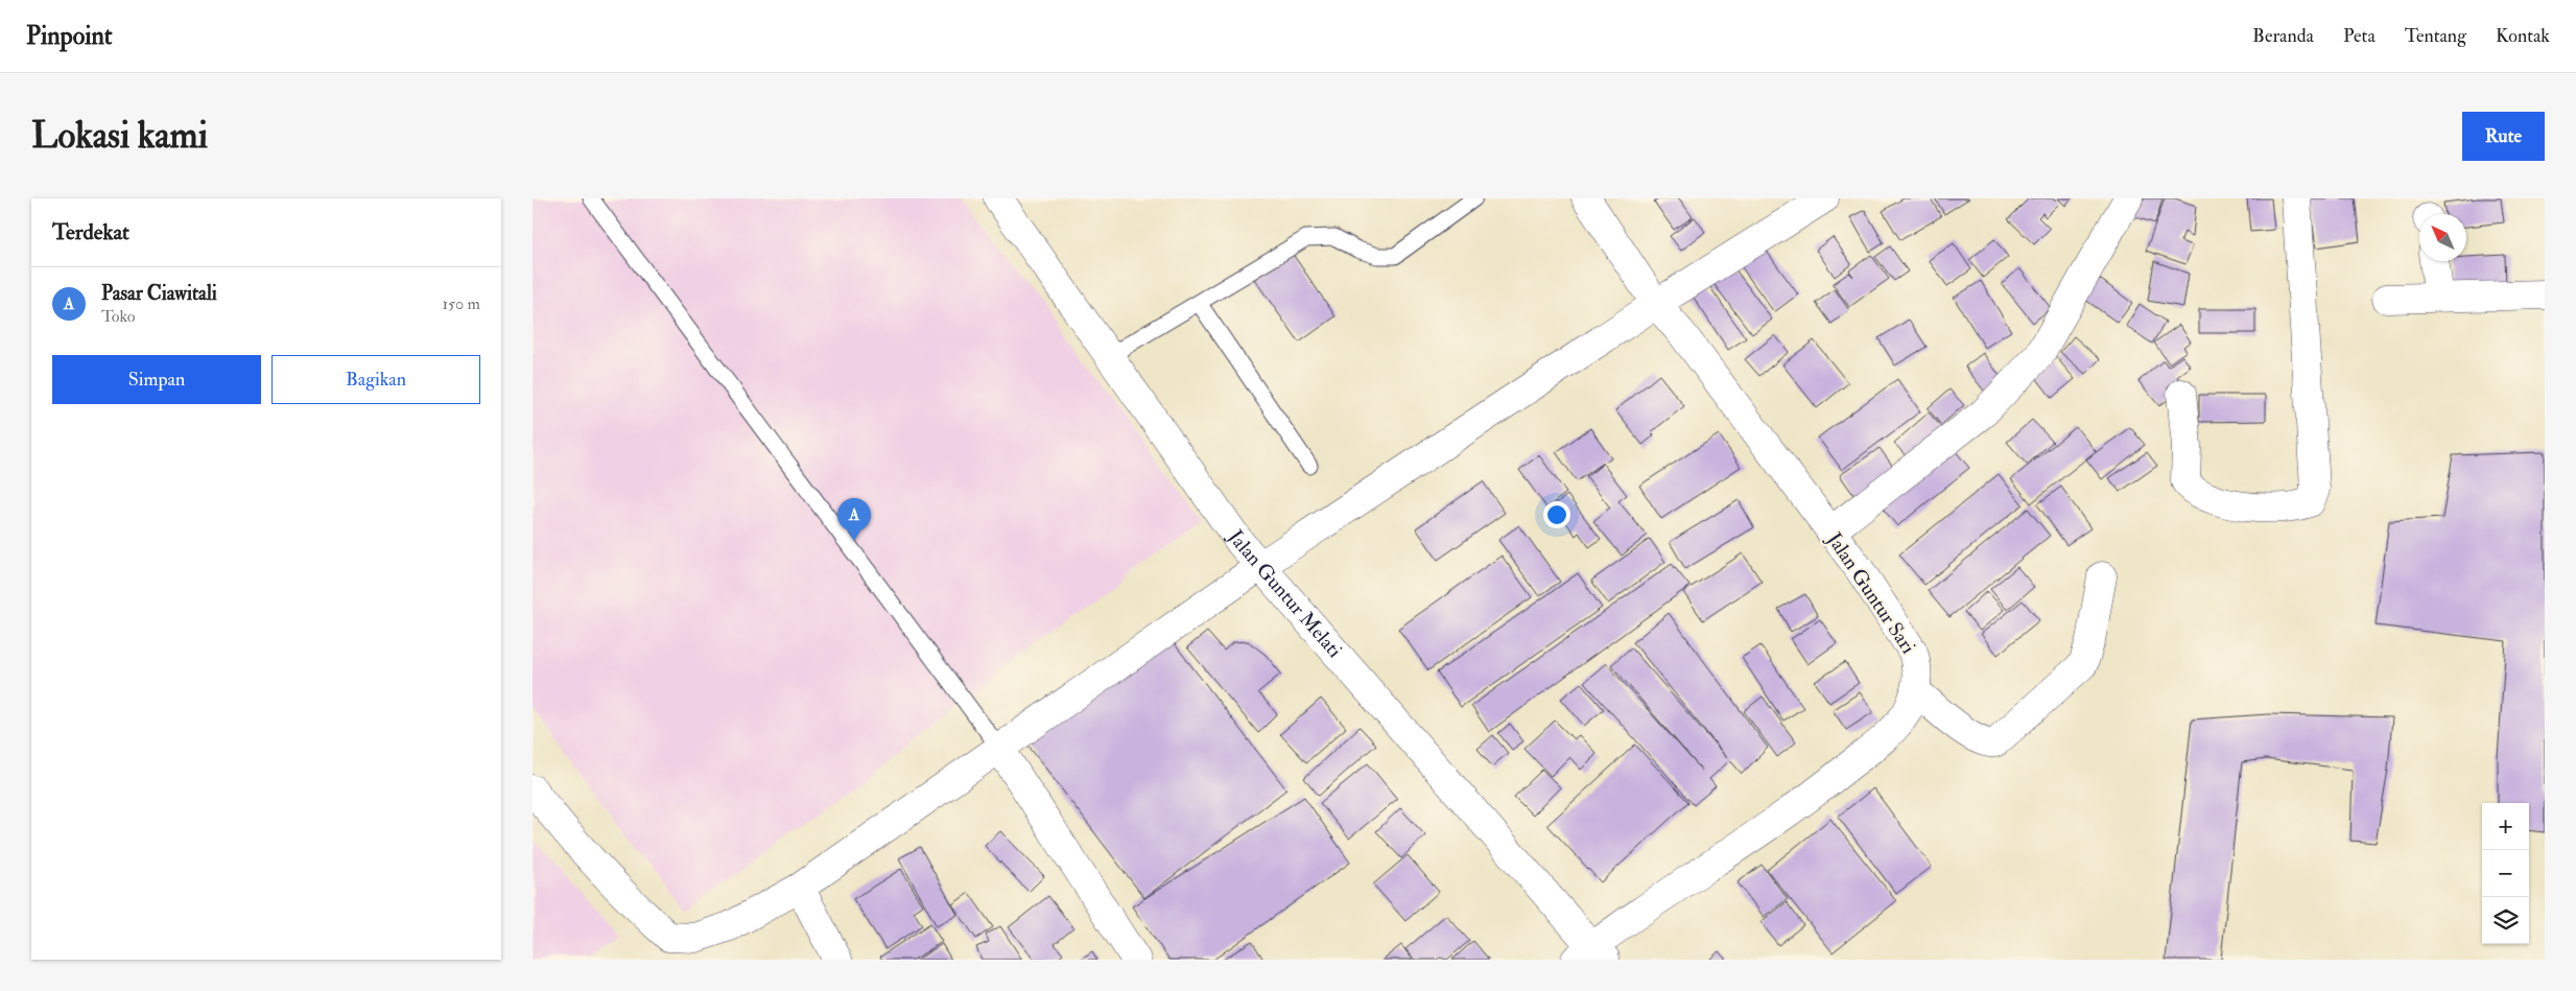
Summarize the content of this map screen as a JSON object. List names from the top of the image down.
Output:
{
  "streets": {
    "street": ["Jalan Guntur Melati", "Jalan Guntur Sari"]
  },
  "crossings": [
    ["Jalan Guntur Melati", "Jalan Guntur Sari"]
  ],
  "north": "top left",
  "page": {
    "header": "Pinpoint",
    "nav": [
      "Beranda",
      "Peta",
      "Tentang",
      "Kontak"
    ],
    "buttons": [
      "Rute",
      ["Simpan", "Bagikan"]
    ],
    "title": "Lokasi kami",
    "heading": "Terdekat",
    "list": [
      {
        "mark": "A",
        "name": "Pasar Ciawitali",
        "note": "Toko",
        "value": "150 m"
      }
    ],
    "pins": "A",
    "map_buttons": ["+", "−"]
  }
}
